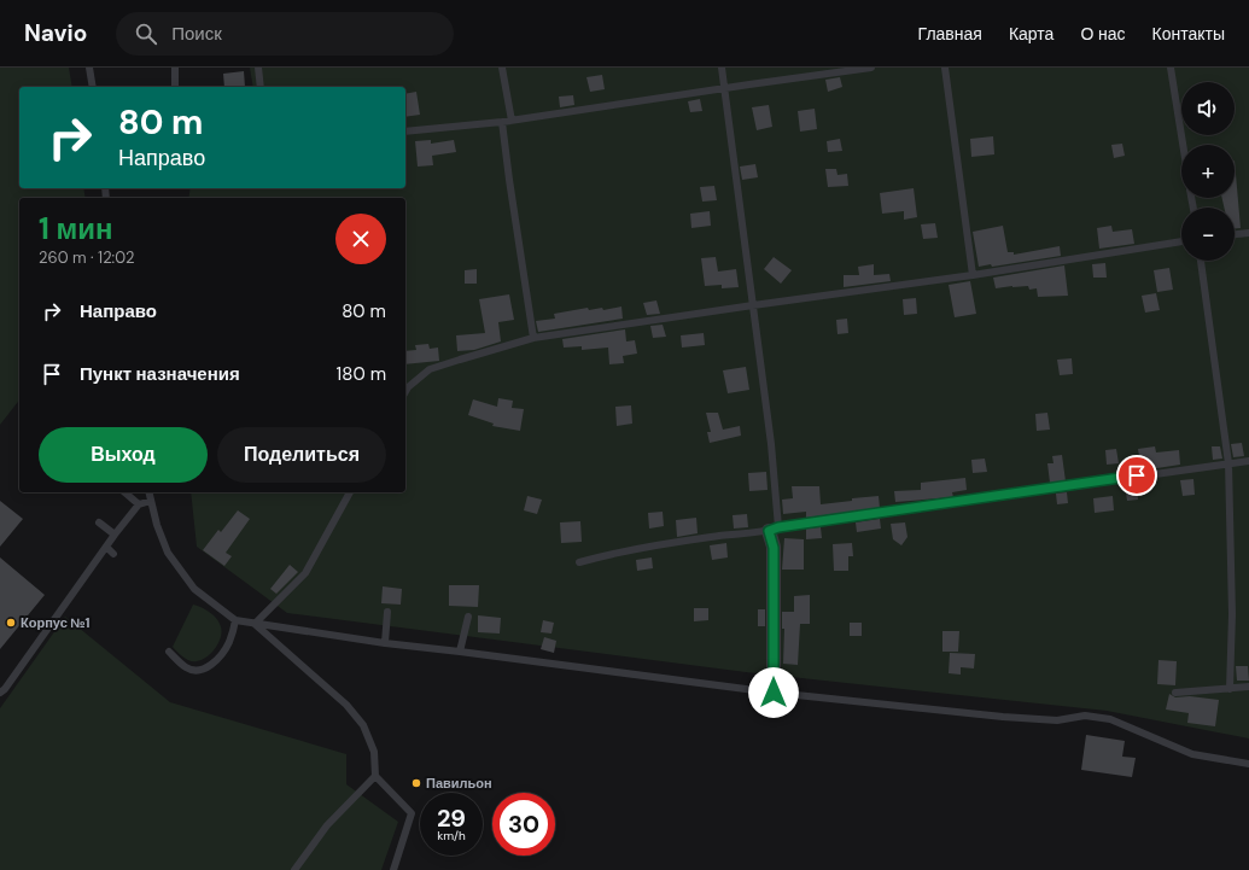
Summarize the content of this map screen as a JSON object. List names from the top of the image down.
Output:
{
  "places": ["Корпус №1", "Павильон"],
  "page": {
    "header": "Navio",
    "search": "Поиск",
    "nav": [
      "Главная",
      "Карта",
      "О нас",
      "Контакты"
    ],
    "map_buttons": ["+", "−"],
    "turn": ["80 m", "Направо"],
    "heading": ["1 мин", "260 m · 12:02"],
    "list": [
      {
        "name": "Направо",
        "value": "80 m"
      },
      {
        "name": "Пункт назначения",
        "value": "180 m"
      }
    ],
    "buttons": ["Выход", "Поделиться"],
    "speed": "29 km/h",
    "limit": "30"
  }
}
